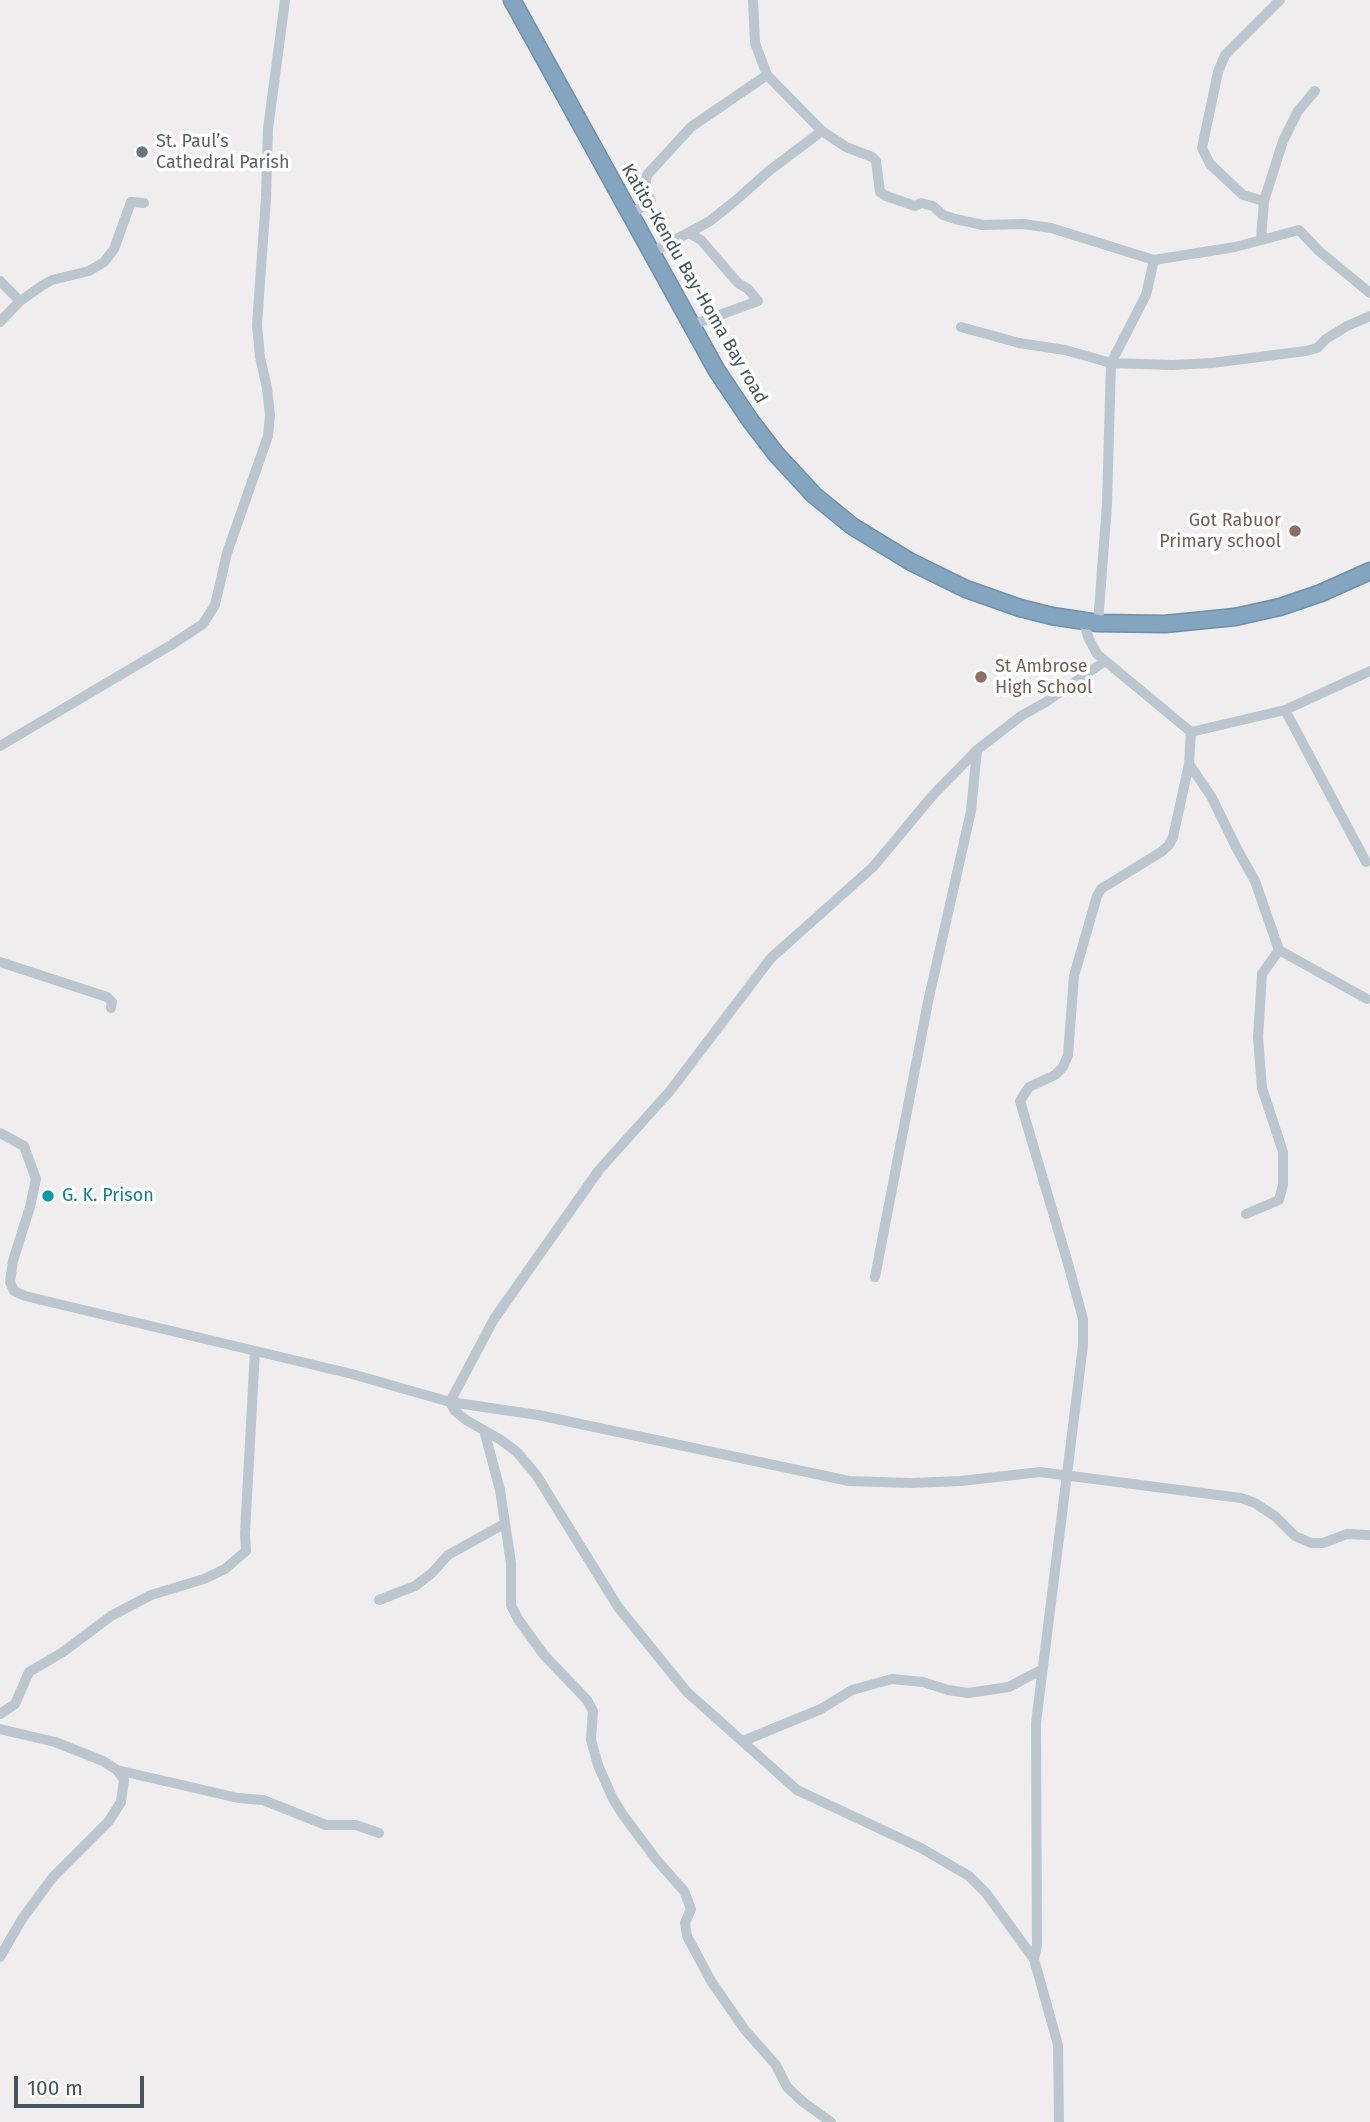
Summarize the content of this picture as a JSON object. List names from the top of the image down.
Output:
{
  "streets": {
    "highway": ["Katito-Kendu Bay-Homa Bay road"]
  },
  "places": [
    "St. Paul’s Cathedral Parish",
    "Got Rabuor Primary school",
    "St Ambrose High School",
    "G. K. Prison"
  ],
  "scale_bar": "100 m"
}
